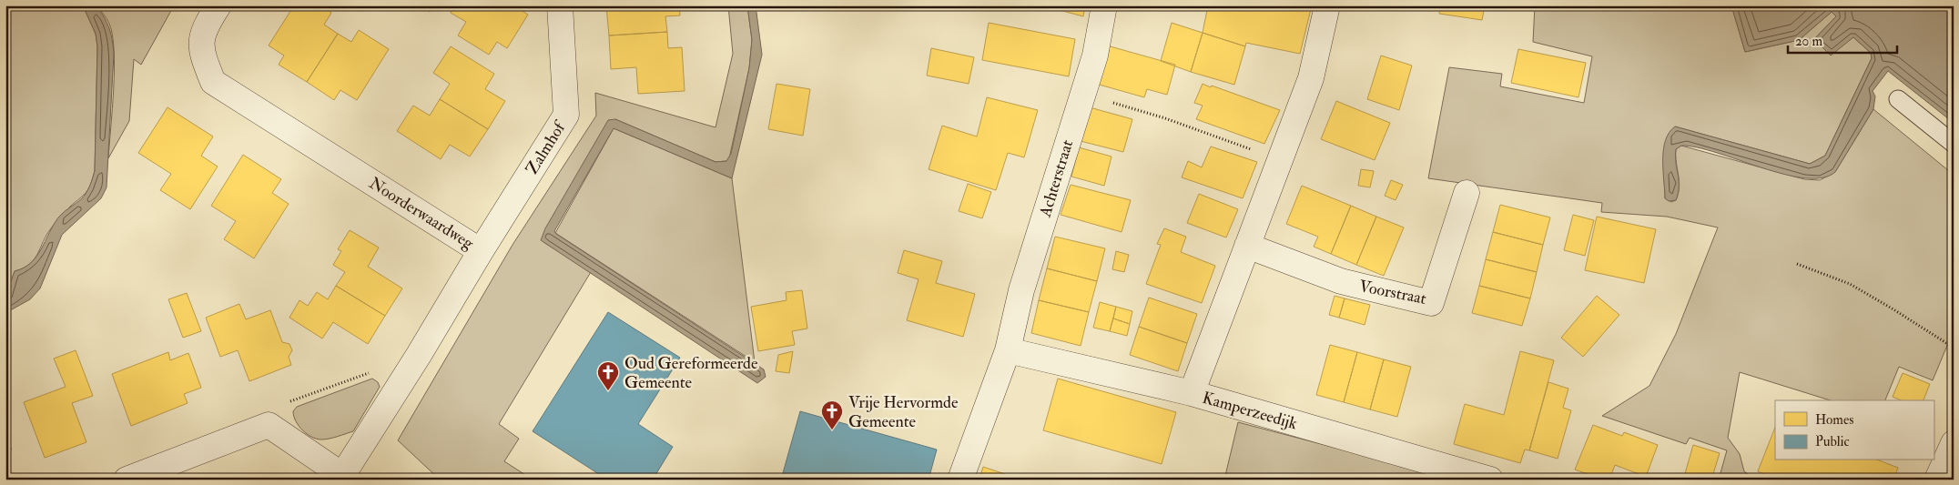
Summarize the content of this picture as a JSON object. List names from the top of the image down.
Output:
{
  "streets": {
    "street": [
      "Zalmhof",
      "Achterstraat",
      "Noorderwaardweg",
      "Voorstraat",
      "Kamperzeedijk"
    ]
  },
  "crossings": [
    ["Zalmhof", "Noorderwaardweg"],
    ["Achterstraat", "Kamperzeedijk"]
  ],
  "places": {
    "church": ["Oud Gereformeerde Gemeente", "Vrije Hervormde Gemeente"]
  },
  "legend": ["Homes", "Public"],
  "scale_bar": "20 m"
}
